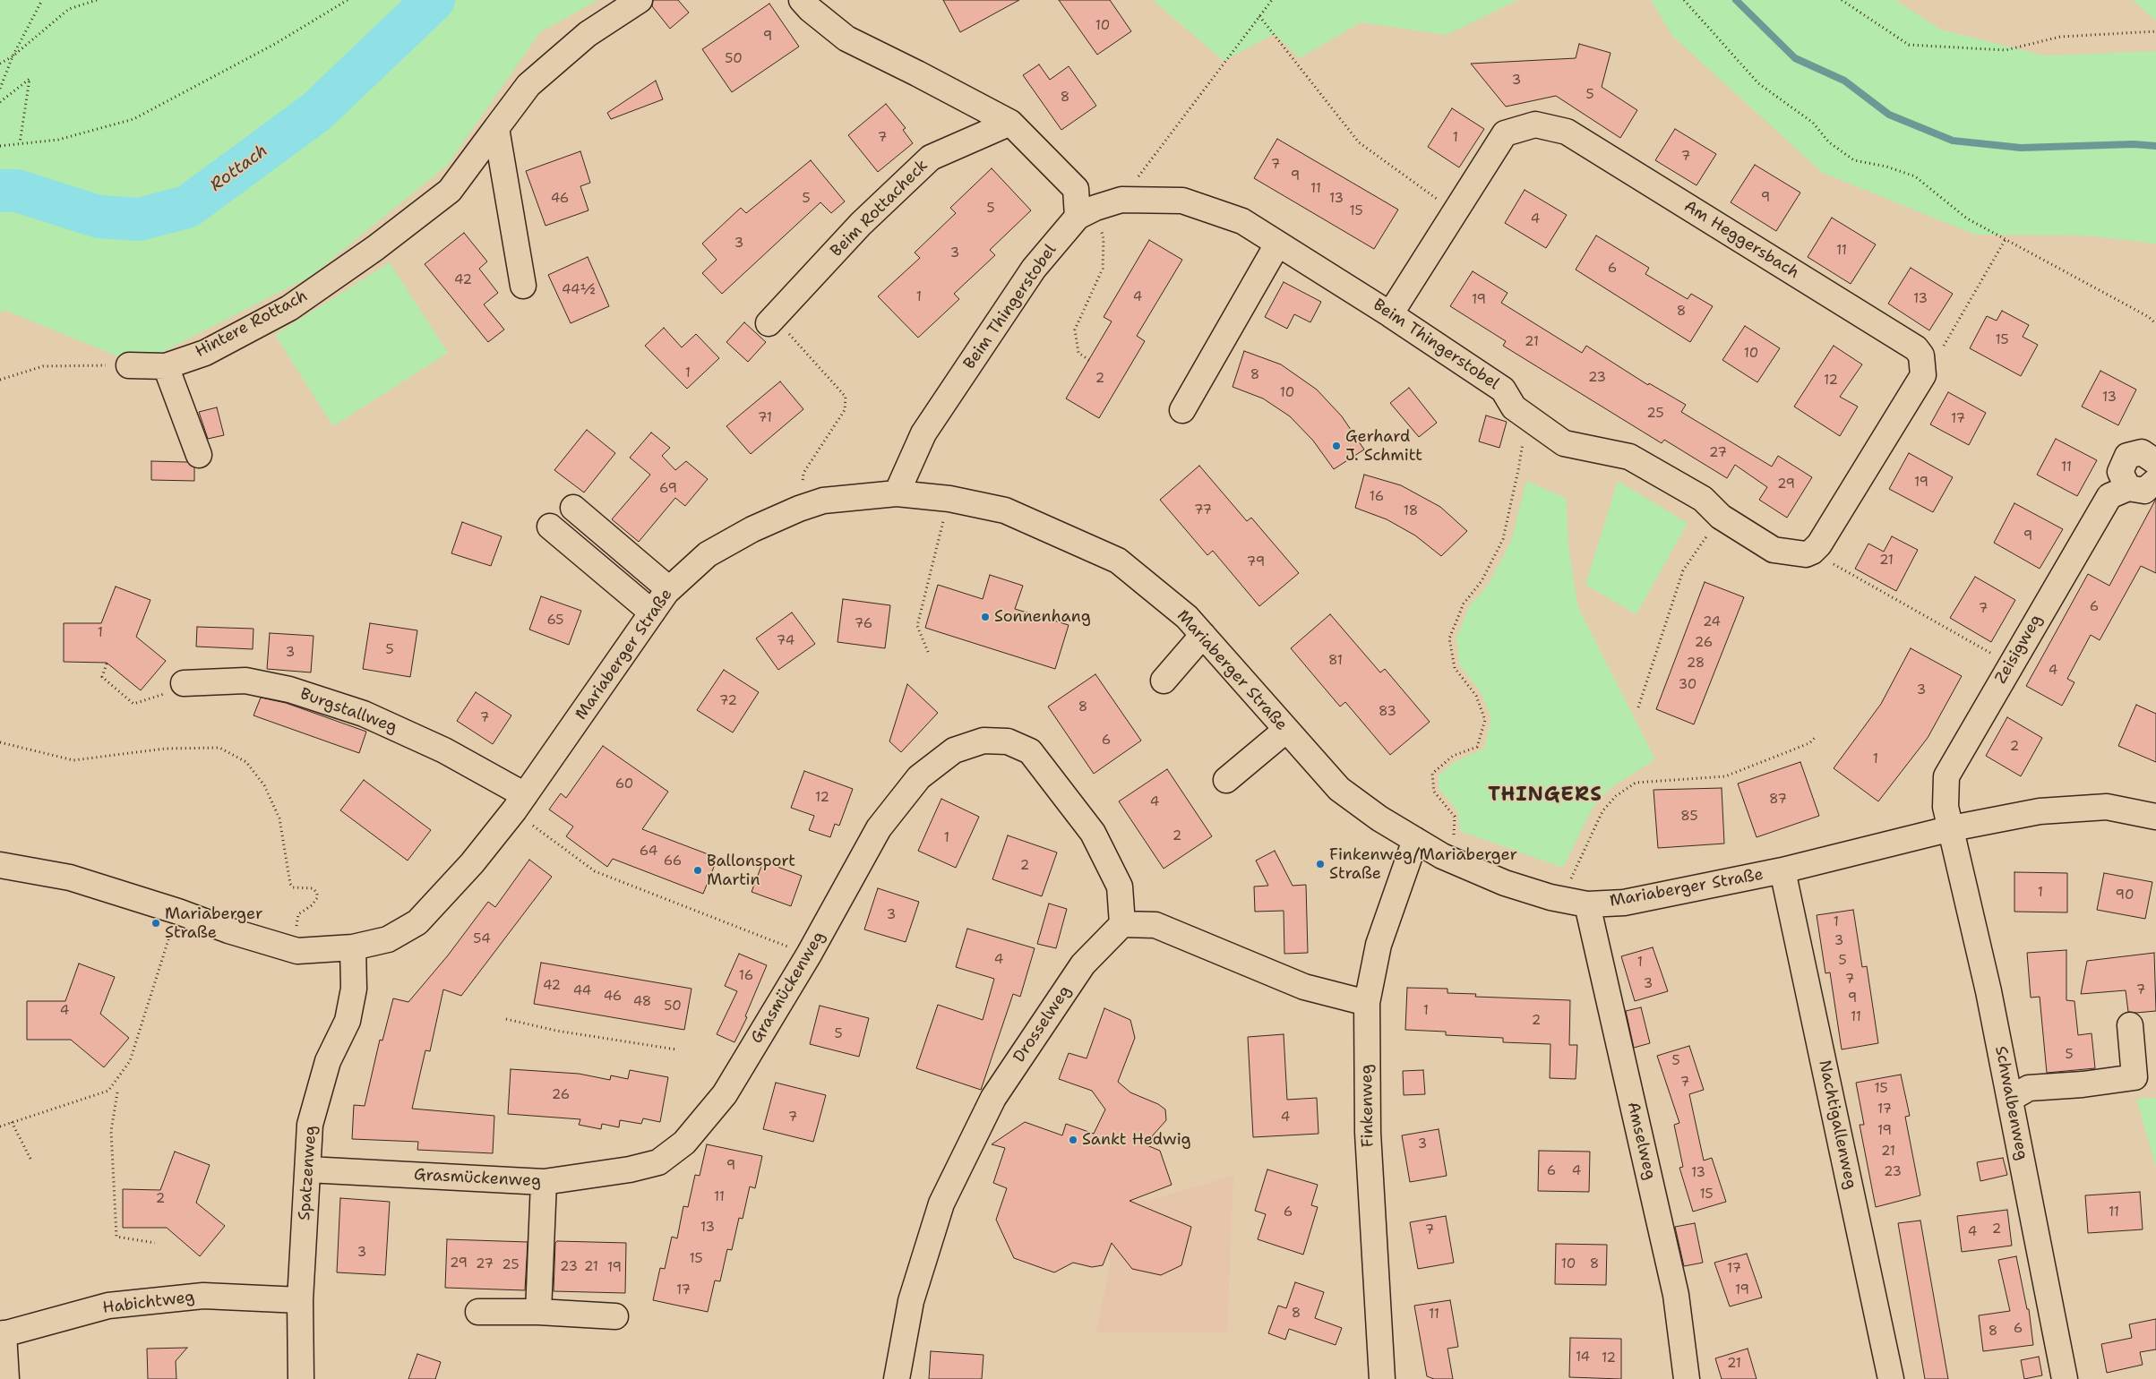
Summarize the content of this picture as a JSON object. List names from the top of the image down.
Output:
{
  "streets": {
    "street": [
      "Beim Rottacheck",
      "Am Heggersbach",
      "Beim Thingerstobel",
      "Hintere Rottach",
      "Zeisigweg",
      "Mariaberger Straße",
      "Burgstallweg",
      "Grasmückenweg",
      "Drosselweg",
      "Schwalbenweg",
      "Finkenweg",
      "Nachtigallenweg",
      "Amselweg",
      "Spatzenweg",
      "Habichtweg"
    ]
  },
  "crossings": [
    ["Am Heggersbach", "Beim Thingerstobel"],
    ["Beim Thingerstobel", "Mariaberger Straße"],
    ["Zeisigweg", "Mariaberger Straße"],
    ["Zeisigweg", "Schwalbenweg"],
    ["Mariaberger Straße", "Burgstallweg"],
    ["Mariaberger Straße", "Schwalbenweg"],
    ["Mariaberger Straße", "Finkenweg"],
    ["Mariaberger Straße", "Nachtigallenweg"],
    ["Mariaberger Straße", "Amselweg"],
    ["Mariaberger Straße", "Spatzenweg"],
    ["Grasmückenweg", "Drosselweg"],
    ["Grasmückenweg", "Spatzenweg"],
    ["Spatzenweg", "Habichtweg"]
  ],
  "districts": ["THINGERS"],
  "water": ["Rottach"],
  "places": [
    "Gerhard J. Schmitt",
    "Sonnenhang",
    "Finkenweg/Mariaberger Straße",
    "Ballonsport Martin",
    "Mariaberger Straße",
    "Sankt Hedwig"
  ],
  "house_numbers": [
    "10",
    "9",
    "50",
    "3",
    "5",
    "8",
    "7",
    "1",
    "7",
    "7",
    "9",
    "11",
    "9",
    "46",
    "5",
    "13",
    "5",
    "15",
    "4",
    "3",
    "11",
    "3",
    "6",
    "42",
    "44½",
    "1",
    "4",
    "13",
    "19",
    "8",
    "15",
    "21",
    "10",
    "1",
    "8",
    "23",
    "2",
    "12",
    "10",
    "13",
    "25",
    "71",
    "17",
    "27",
    "11",
    "19",
    "29",
    "69",
    "16",
    "77",
    "18",
    "9",
    "21",
    "79",
    "6",
    "7",
    "65",
    "24",
    "76",
    "1",
    "74",
    "26",
    "5",
    "3",
    "81",
    "28",
    "4",
    "30",
    "3",
    "72",
    "8",
    "83",
    "7",
    "6",
    "2",
    "1",
    "60",
    "12",
    "87",
    "4",
    "85",
    "2",
    "1",
    "64",
    "66",
    "2",
    "1",
    "90",
    "3",
    "1",
    "54",
    "3",
    "4",
    "5",
    "1",
    "16",
    "7",
    "3",
    "42",
    "7",
    "44",
    "46",
    "9",
    "48",
    "50",
    "4",
    "1",
    "11",
    "2",
    "5",
    "5",
    "5",
    "7",
    "15",
    "26",
    "17",
    "7",
    "4",
    "19",
    "3",
    "21",
    "9",
    "6",
    "4",
    "23",
    "13",
    "15",
    "11",
    "2",
    "6",
    "11",
    "13",
    "2",
    "7",
    "4",
    "3",
    "15",
    "29",
    "27",
    "10",
    "8",
    "25",
    "23",
    "21",
    "19",
    "17",
    "17",
    "19",
    "8",
    "11",
    "6",
    "8",
    "14",
    "12",
    "21"
  ]
}
